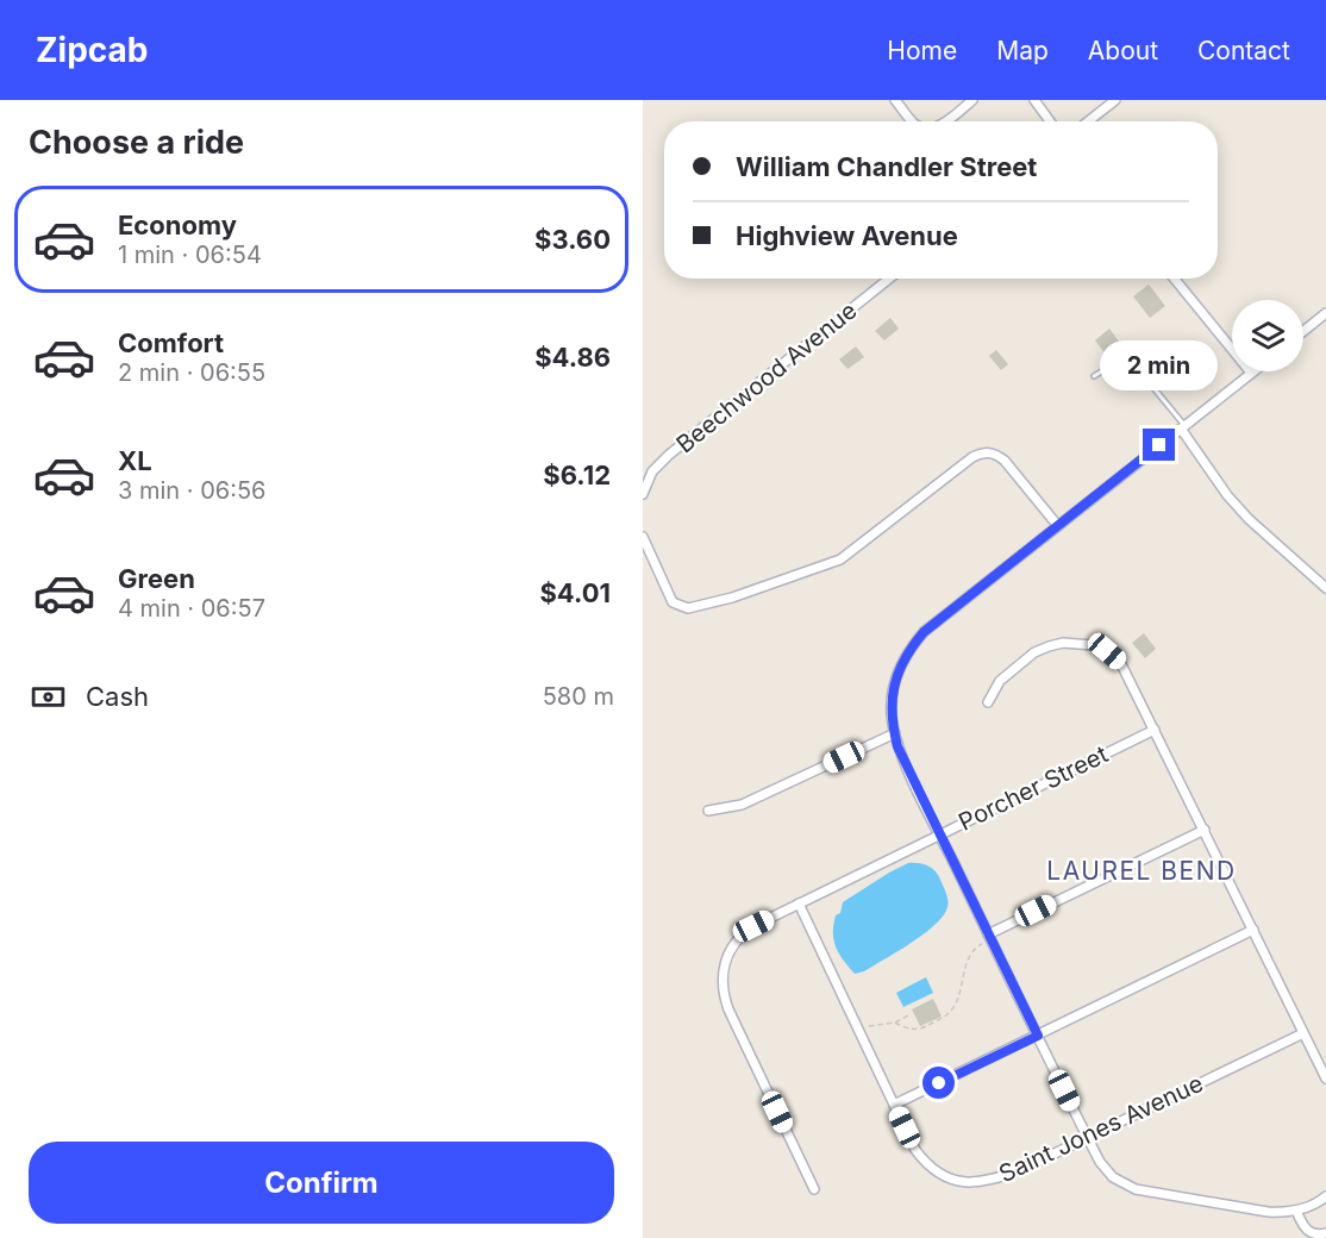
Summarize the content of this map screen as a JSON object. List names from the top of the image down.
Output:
{
  "streets": {
    "street": ["Beechwood Avenue", "Porcher Street", "Saint Jones Avenue"]
  },
  "crossings": [
    ["Porcher Street", "Saint Jones Avenue"]
  ],
  "districts": ["LAUREL BEND"],
  "page": {
    "header": "Zipcab",
    "nav": [
      "Home",
      "Map",
      "About",
      "Contact"
    ],
    "heading": "Choose a ride",
    "banner": ["William Chandler Street", "Highview Avenue"],
    "list": [
      {
        "name": "Economy",
        "note": "1 min · 06:54",
        "value": "$3.60"
      },
      {
        "name": "Comfort",
        "note": "2 min · 06:55",
        "value": "$4.86"
      },
      {
        "name": "XL",
        "note": "3 min · 06:56",
        "value": "$6.12"
      },
      {
        "name": "Green",
        "note": "4 min · 06:57",
        "value": "$4.01"
      }
    ],
    "bubble": "2 min",
    "pay": ["Cash", "580 m"],
    "buttons": "Confirm"
  }
}
